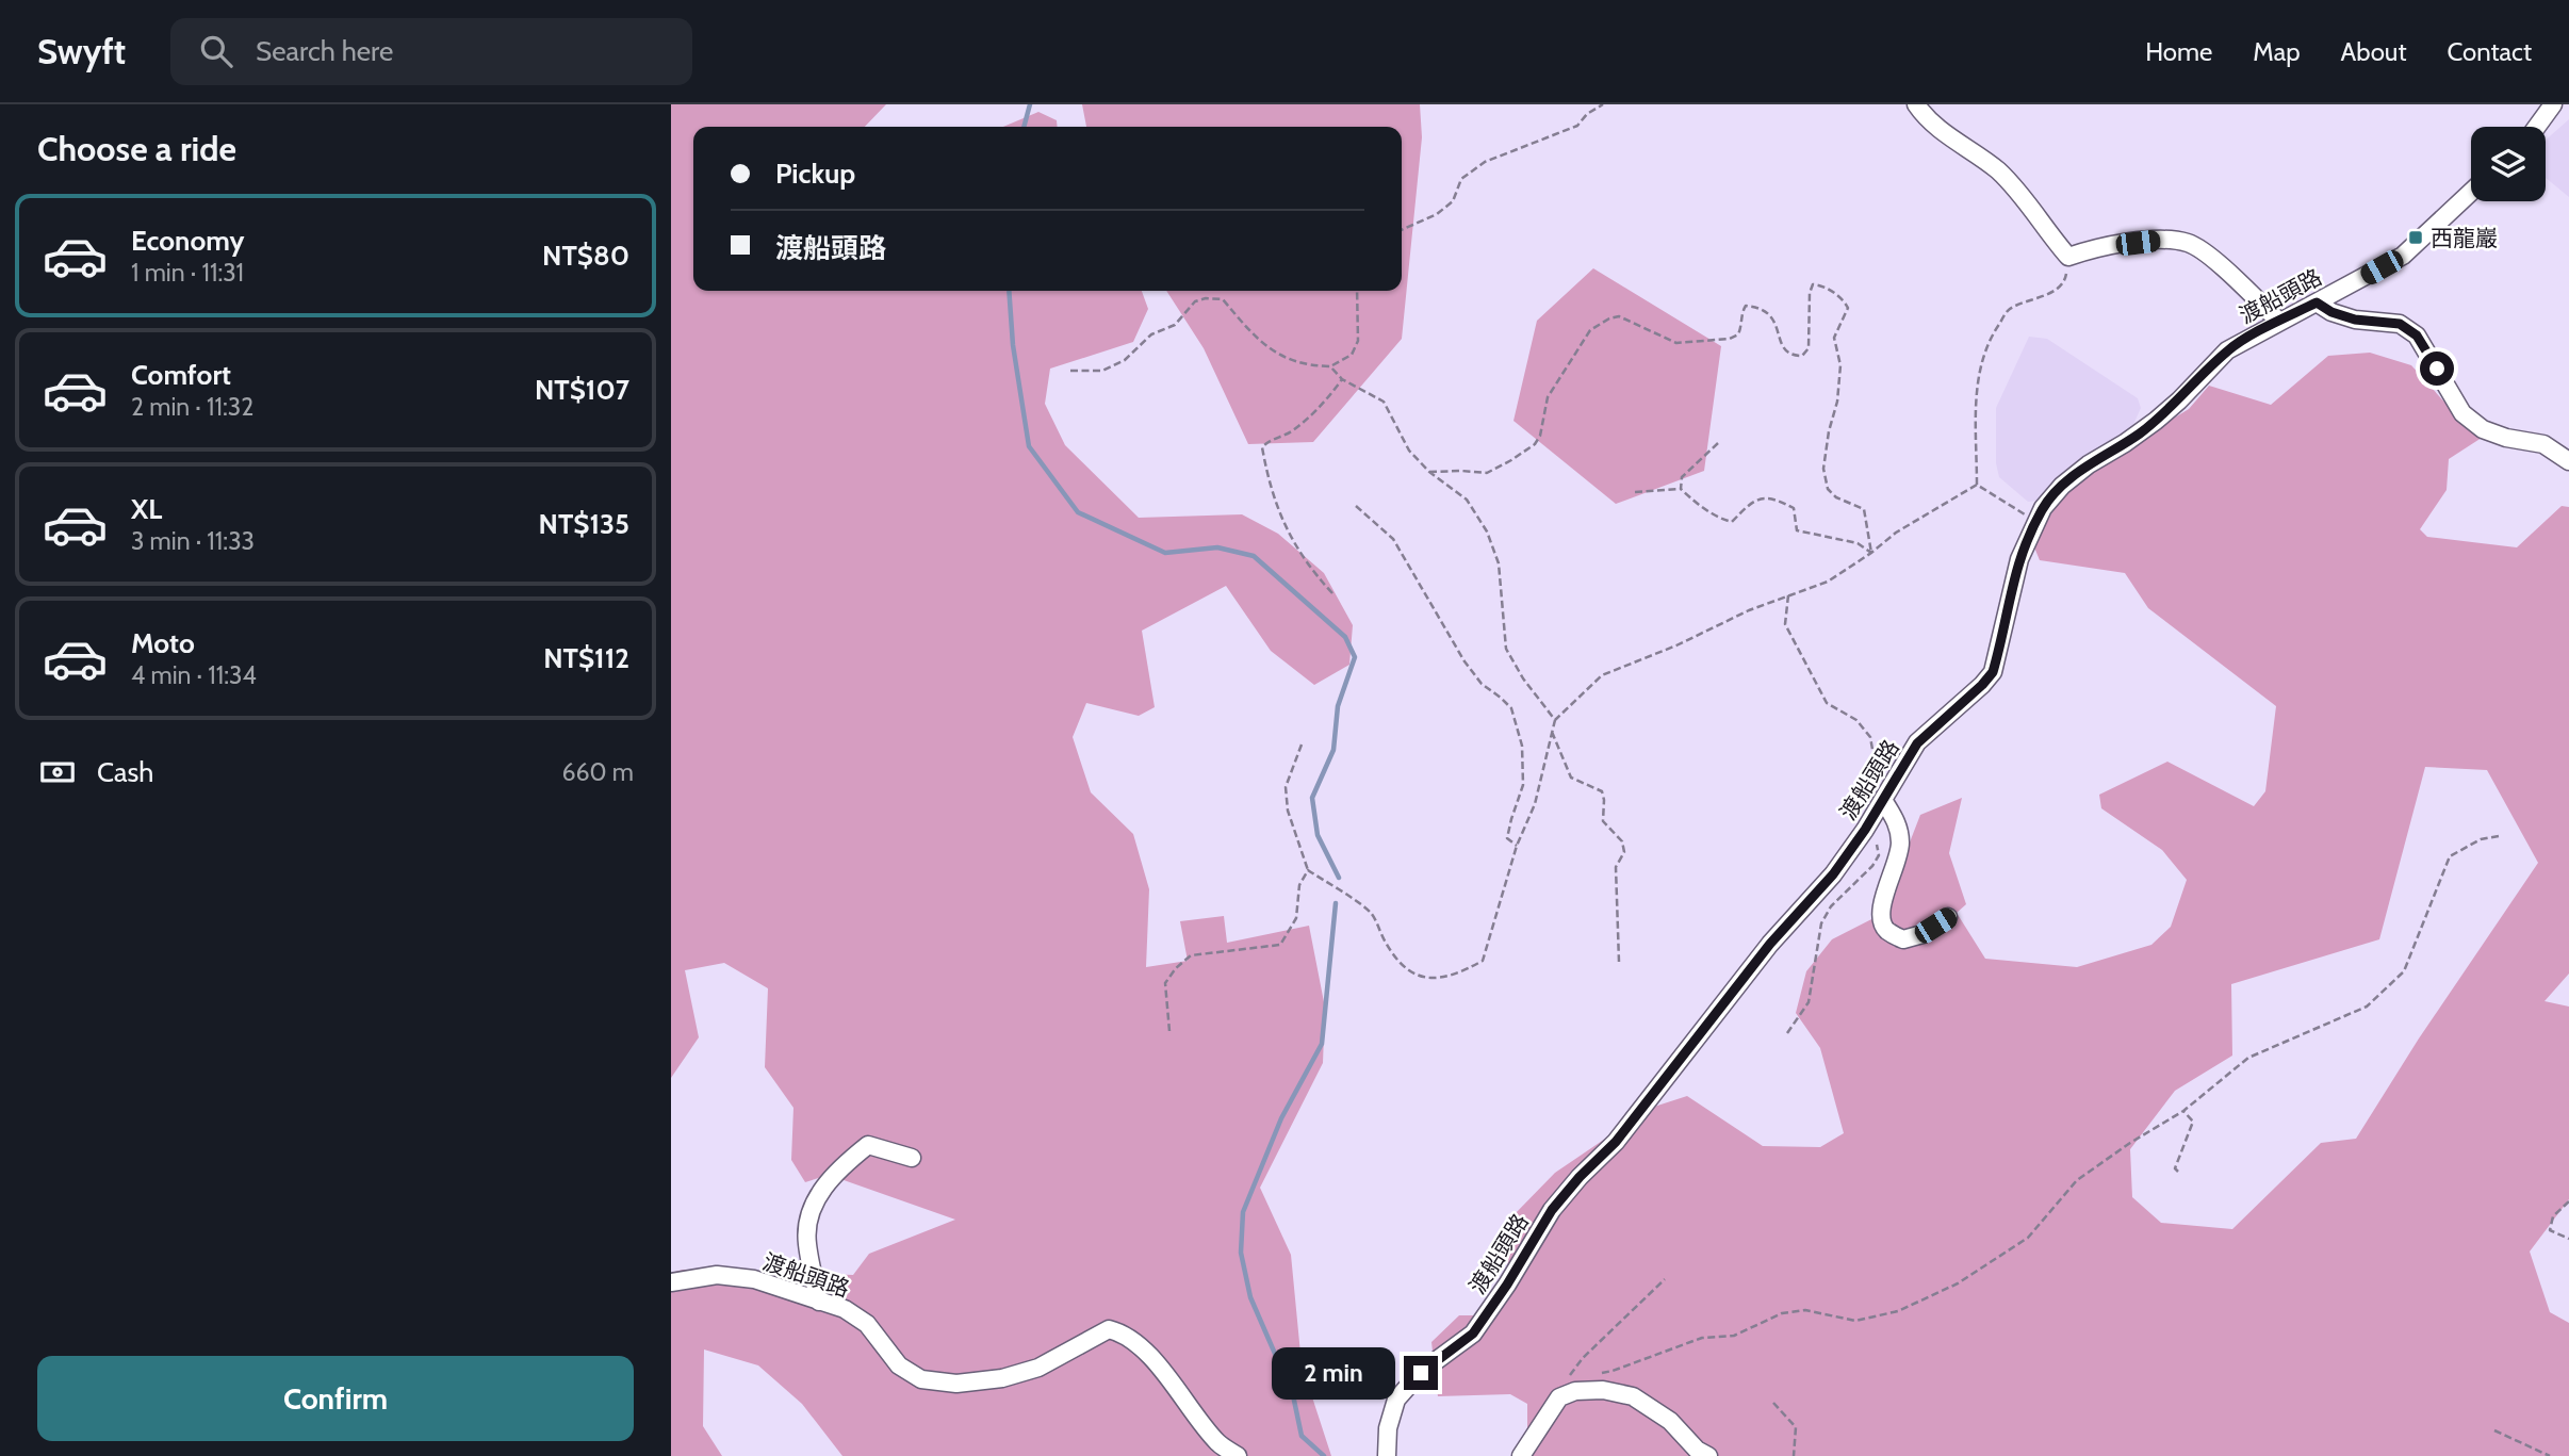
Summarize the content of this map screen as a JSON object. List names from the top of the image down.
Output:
{
  "streets": {
    "street": ["渡船頭路"]
  },
  "places": {
    "transit": ["西龍巖"]
  },
  "page": {
    "header": "Swyft",
    "search": "Search here",
    "nav": [
      "Home",
      "Map",
      "About",
      "Contact"
    ],
    "heading": "Choose a ride",
    "banner": ["Pickup", "渡船頭路"],
    "list": [
      {
        "name": "Economy",
        "note": "1 min · 11:31",
        "value": "NT$80"
      },
      {
        "name": "Comfort",
        "note": "2 min · 11:32",
        "value": "NT$107"
      },
      {
        "name": "XL",
        "note": "3 min · 11:33",
        "value": "NT$135"
      },
      {
        "name": "Moto",
        "note": "4 min · 11:34",
        "value": "NT$112"
      }
    ],
    "pay": ["Cash", "660 m"],
    "buttons": "Confirm",
    "bubble": "2 min"
  }
}
